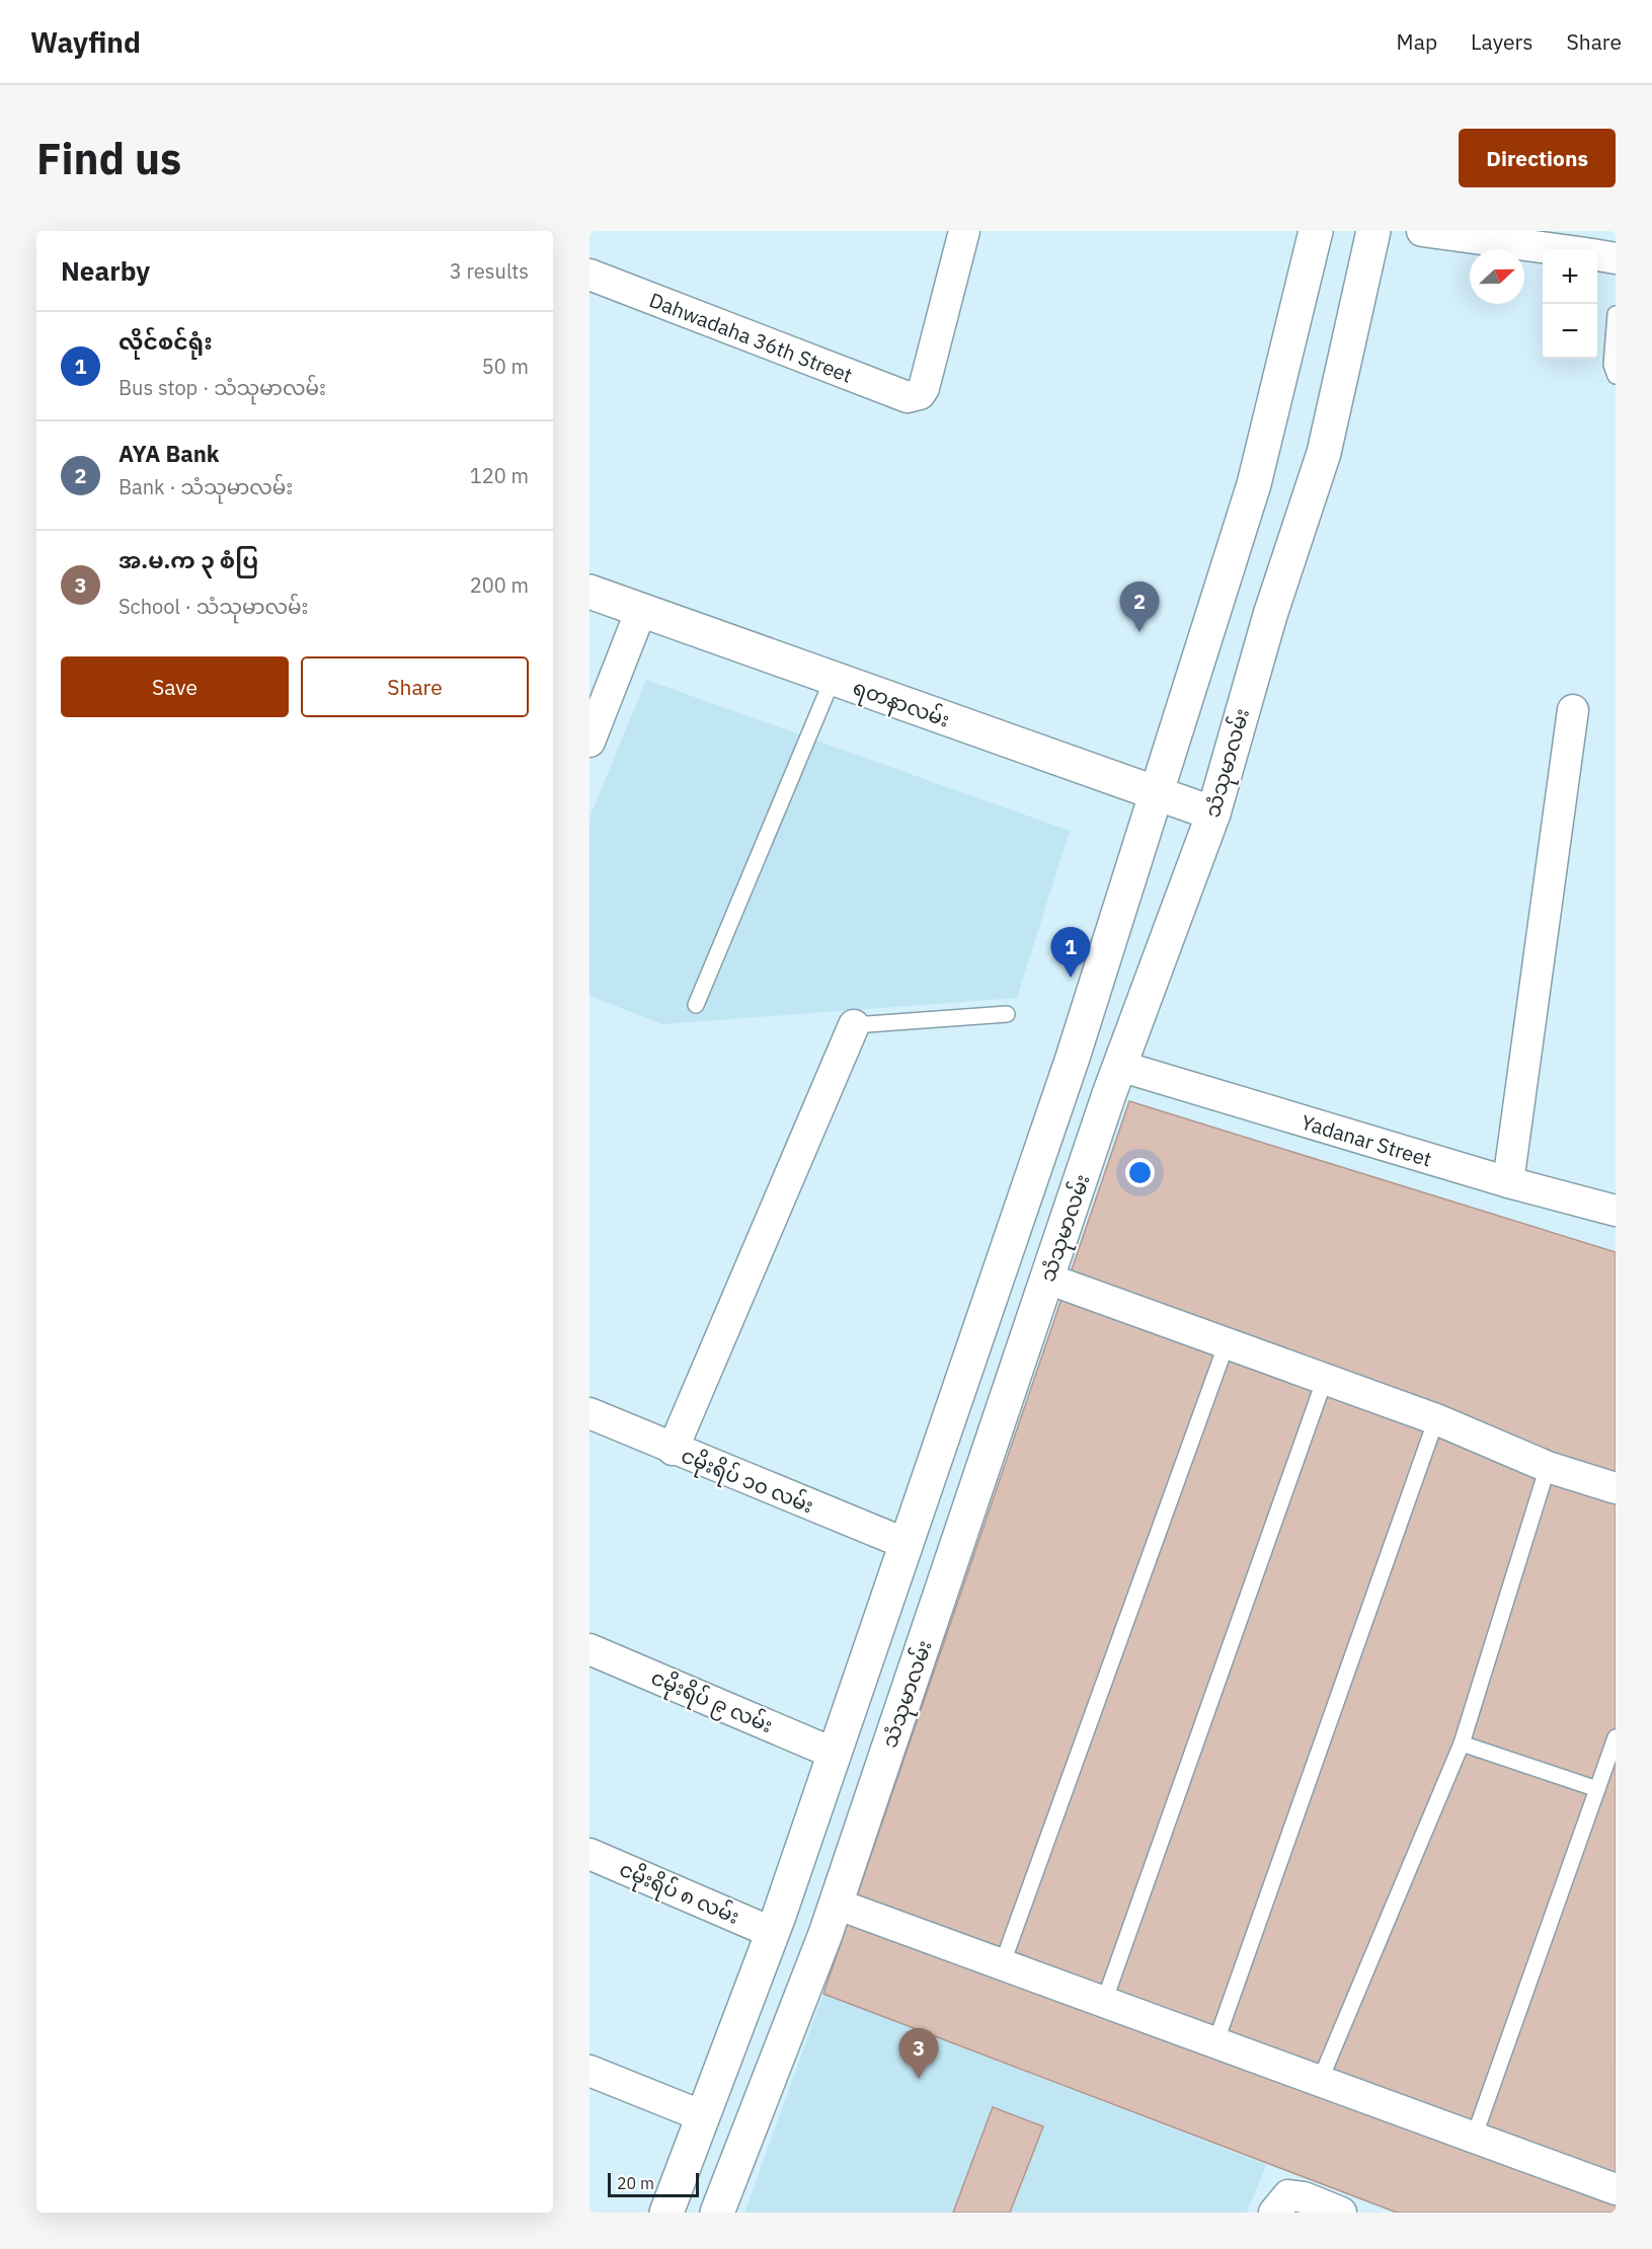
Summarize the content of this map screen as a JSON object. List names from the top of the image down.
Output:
{
  "streets": {
    "main road": ["ရတနာလမ်း", "သံသုမာလမ်း"],
    "street": [
      "Dahwadaha 36th Street",
      "Yadanar Street",
      "ငမိုးရိပ် ၁၀ လမ်း",
      "ငမိုးရိပ် ၉ လမ်း",
      "ငမိုးရိပ် ၈ လမ်း"
    ]
  },
  "crossings": [
    ["ရတနာလမ်း", "သံသုမာလမ်း"],
    ["သံသုမာလမ်း", "Yadanar Street"]
  ],
  "scale_bar": "20 m",
  "north": "right",
  "page": {
    "header": "Wayfind",
    "nav": ["Map", "Layers", "Share"],
    "buttons": [
      "Directions",
      ["Save", "Share"]
    ],
    "title": "Find us",
    "heading": ["Nearby", "3 results"],
    "map_buttons": ["+", "−"],
    "list": [
      {
        "mark": "1",
        "name": "လိုင်စင်ရုံး",
        "note": "Bus stop · သံသုမာလမ်း",
        "value": "50 m"
      },
      {
        "mark": "2",
        "name": "AYA Bank",
        "note": "Bank · သံသုမာလမ်း",
        "value": "120 m"
      },
      {
        "mark": "3",
        "name": "အ.မ.က ၃ စံပြ",
        "note": "School · သံသုမာလမ်း",
        "value": "200 m"
      }
    ],
    "pins": ["2", "1", "3"],
    "scale": "20 m"
  }
}
